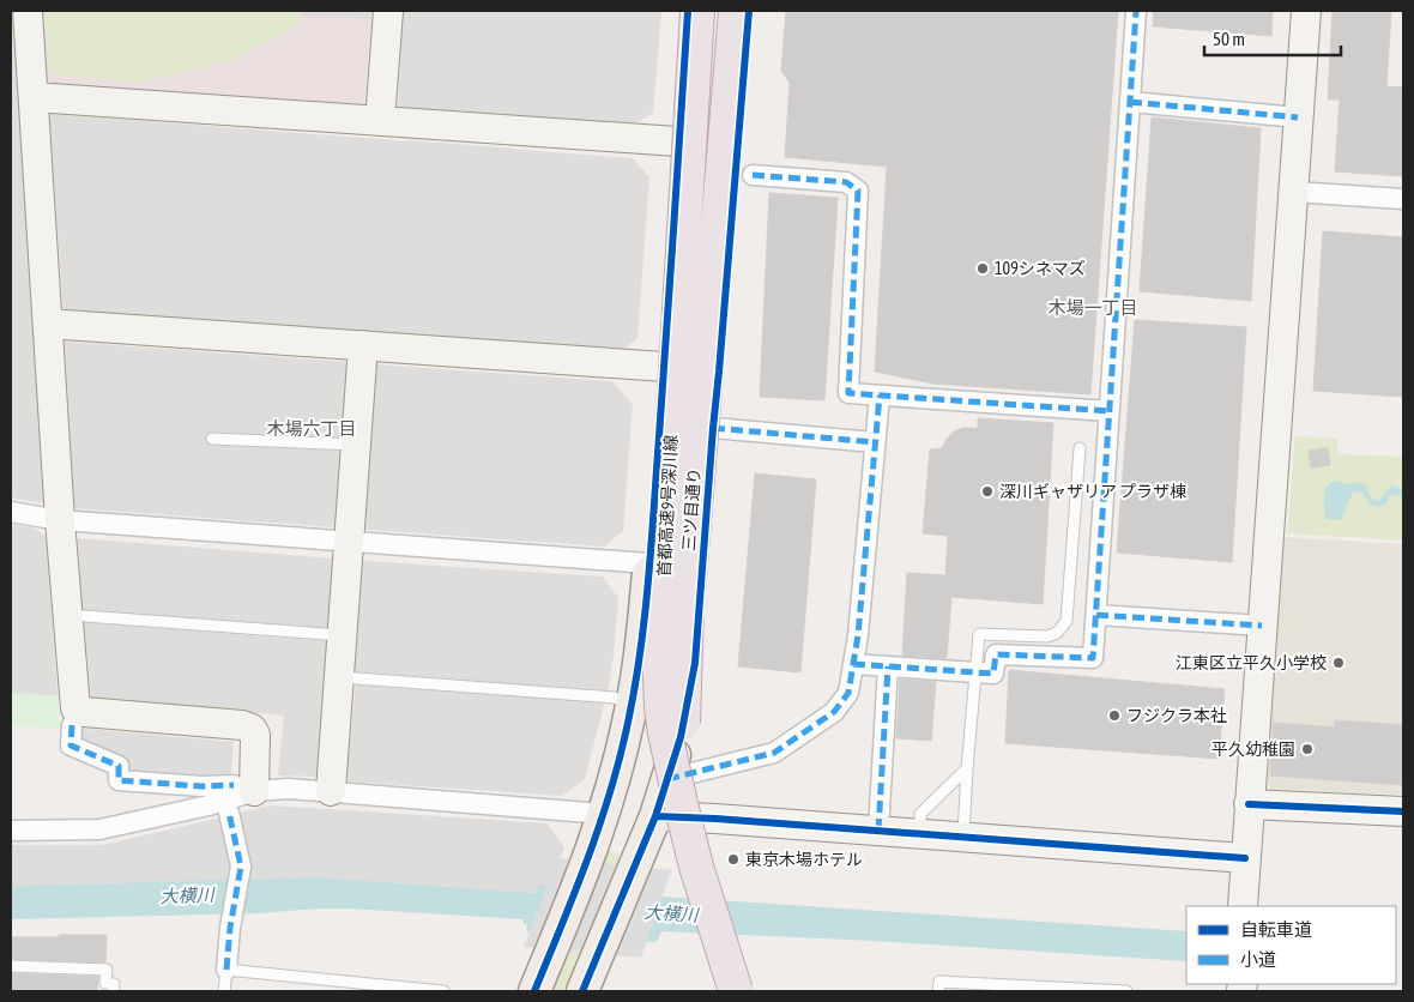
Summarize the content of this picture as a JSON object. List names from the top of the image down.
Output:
{
  "streets": {
    "highway": ["首都高速9号深川線"],
    "main road": ["三ツ目通り"]
  },
  "districts": ["木場一丁目", "木場六丁目"],
  "water": ["大横川"],
  "places": [
    "109シネマズ",
    "深川ギャザリア プラザ棟",
    "江東区立平久小学校",
    "フジクラ本社",
    "平久幼稚園",
    "東京木場ホテル"
  ],
  "legend": ["自転車道", "小道"],
  "scale_bar": "50 m"
}
